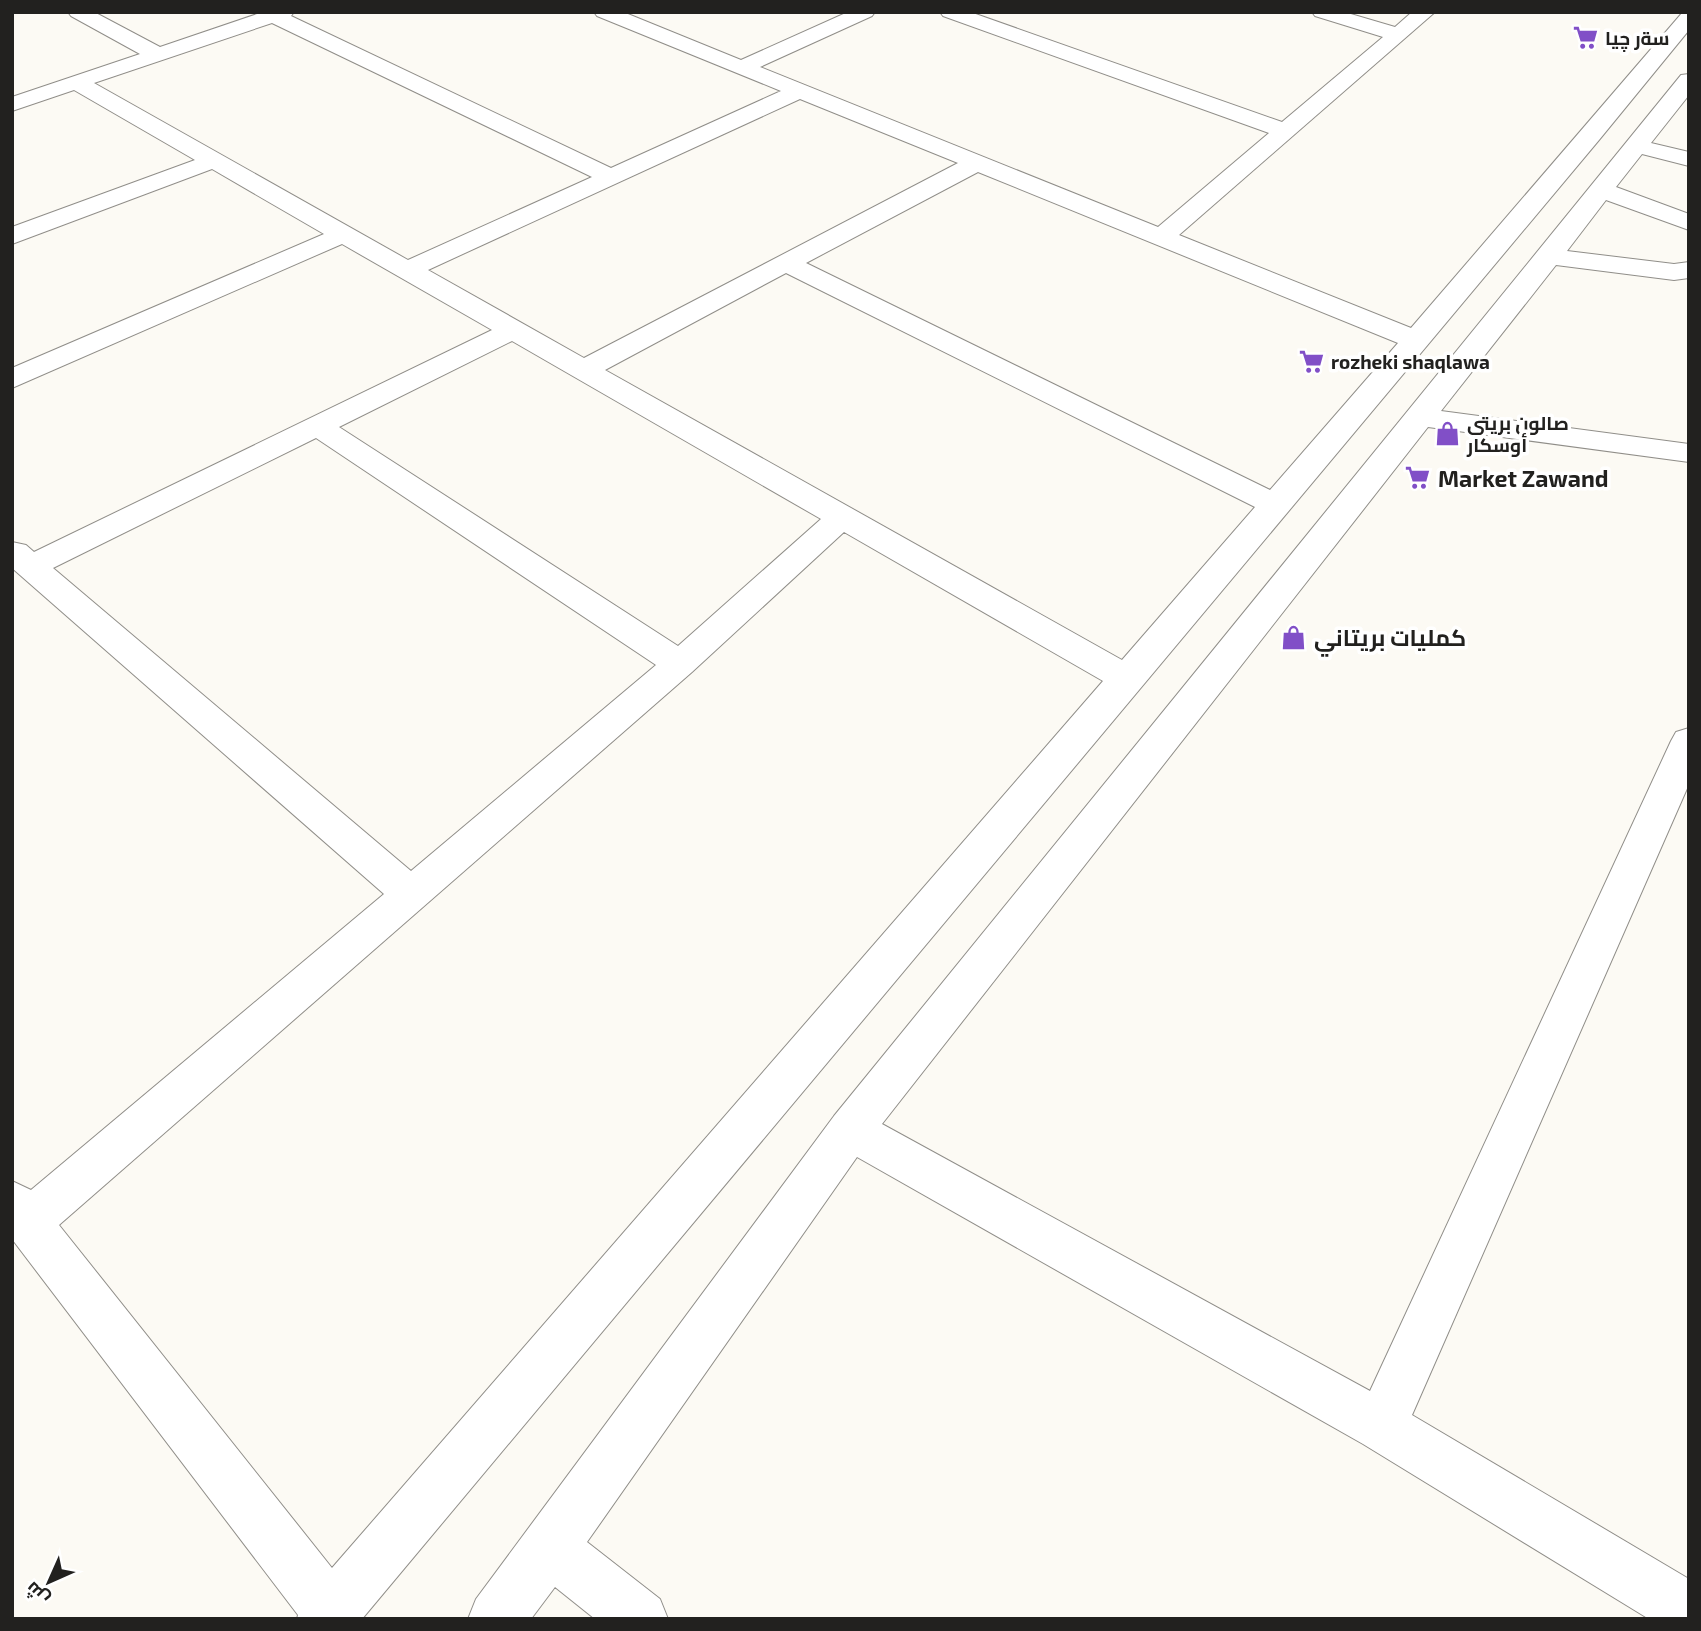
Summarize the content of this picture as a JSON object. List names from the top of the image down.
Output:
{
  "places": {
    "supermarket": ["سةر چيا", "rozheki shaqlawa", "Market Zawand"],
    "shop": ["صالون بريتي أوسكار", "كمليات بريتاني"]
  },
  "north": "bottom left"
}
